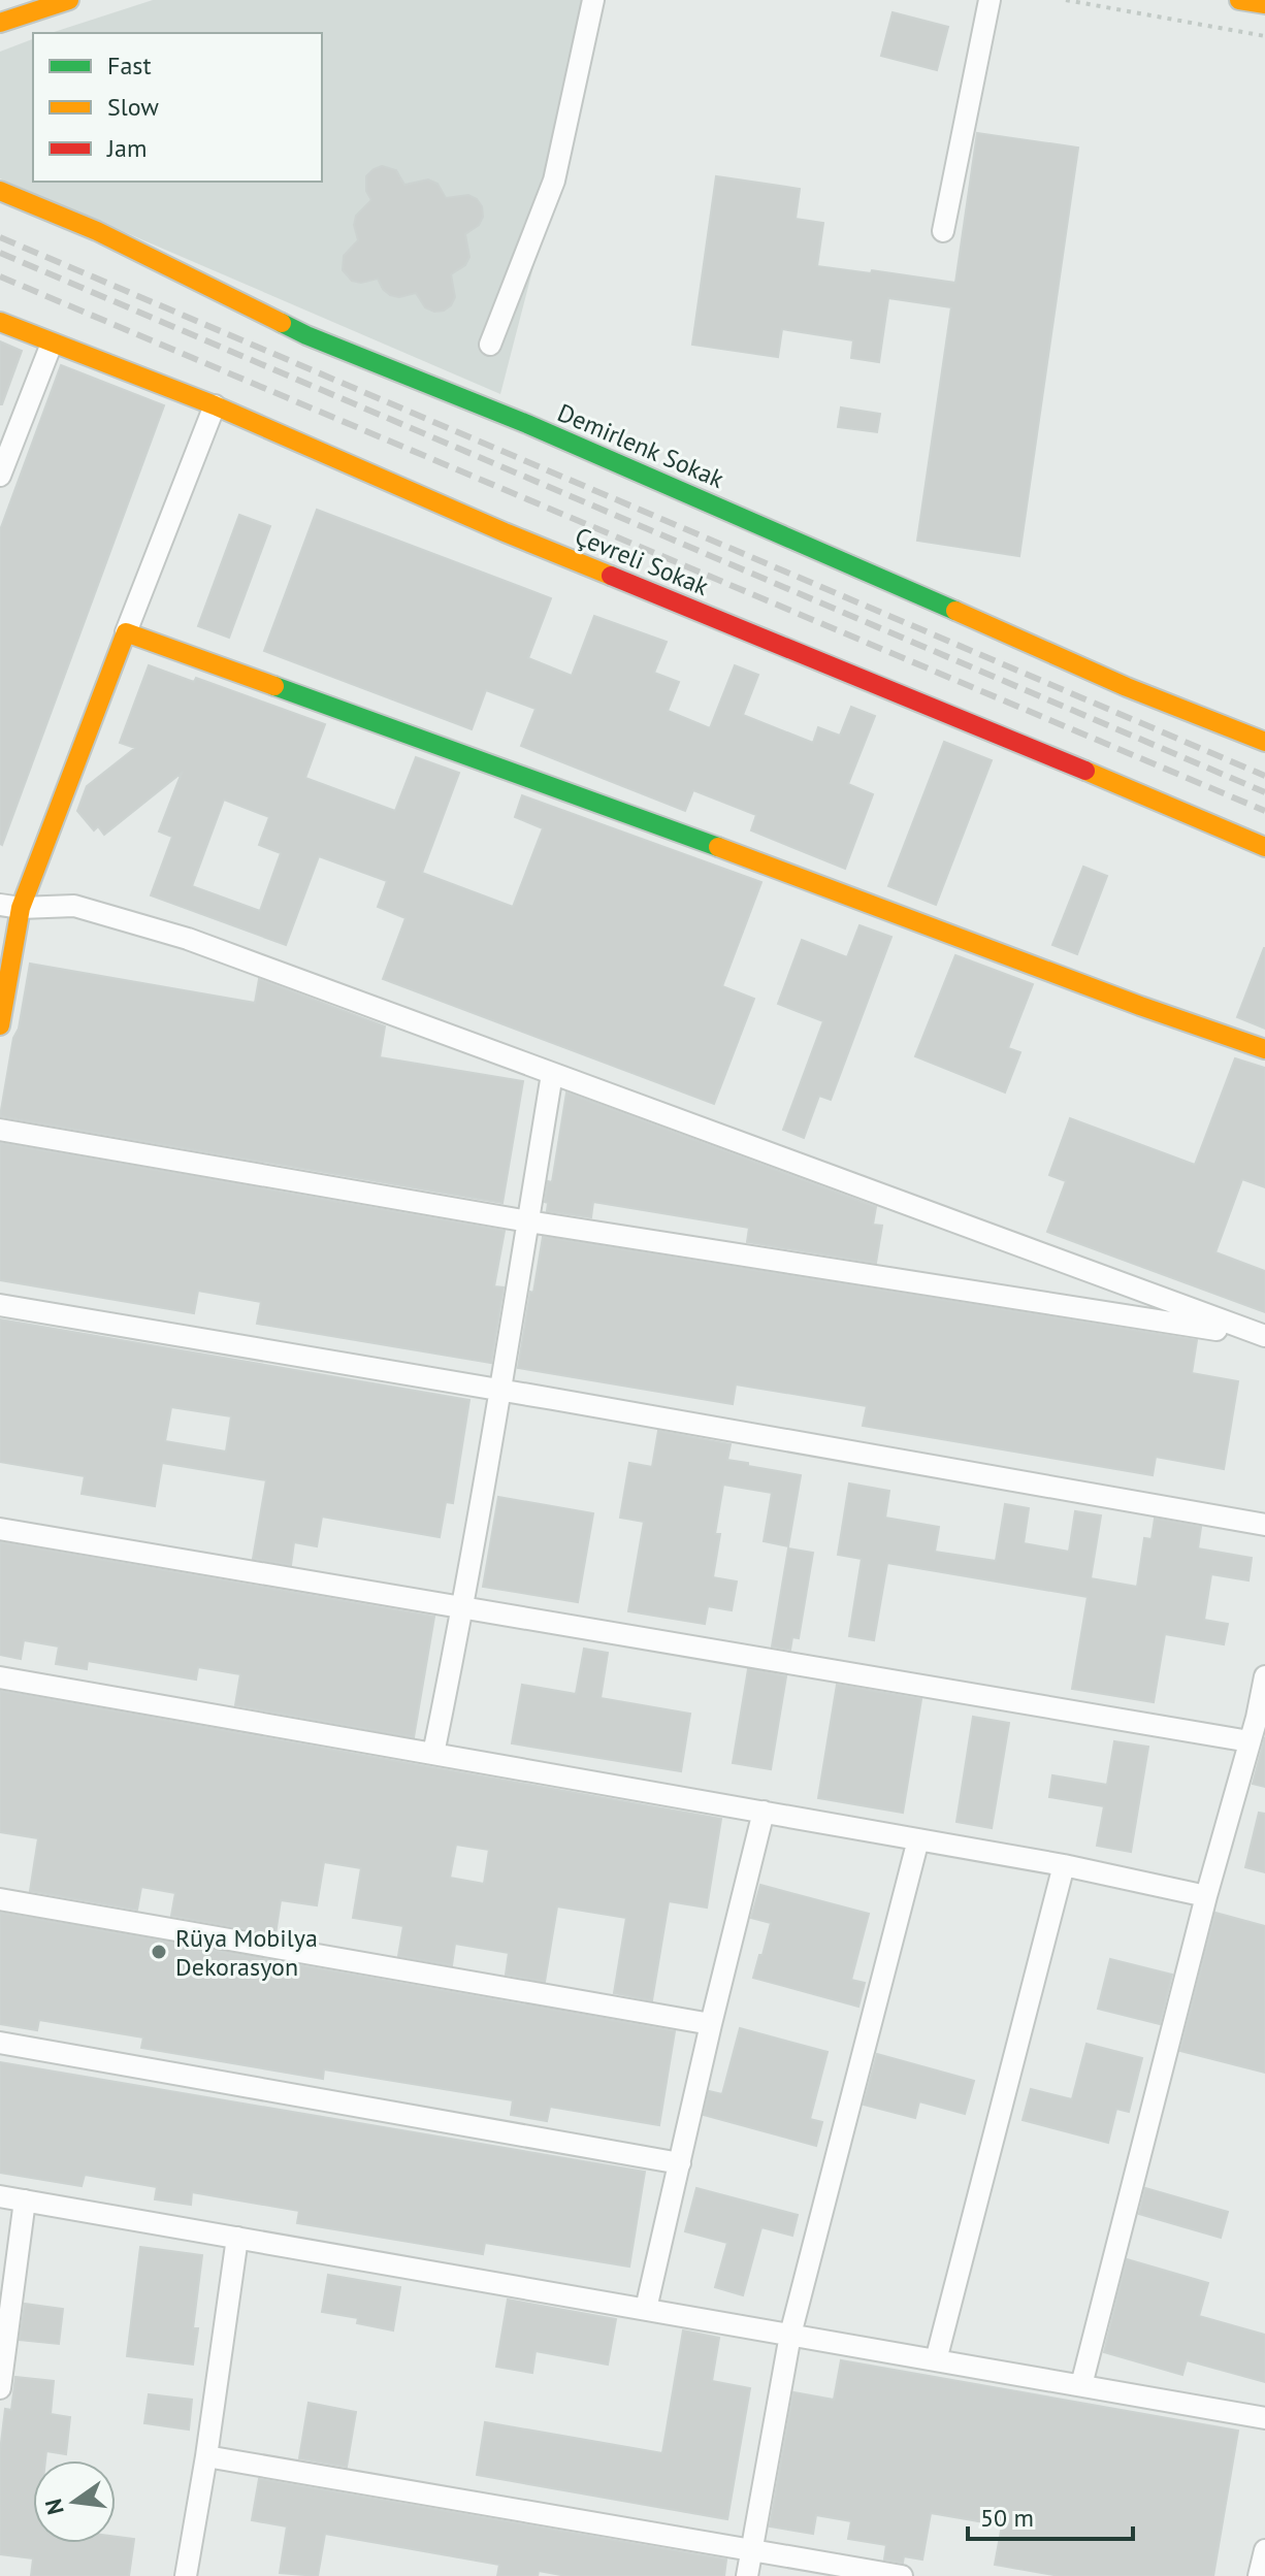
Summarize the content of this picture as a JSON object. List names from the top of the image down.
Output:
{
  "streets": {
    "main road": ["Demirlenk Sokak", "Çevreli Sokak"]
  },
  "places": ["Rüya Mobilya Dekorasyon"],
  "legend": ["Fast", "Slow", "Jam"],
  "scale_bar": "50 m",
  "north": "left"
}
